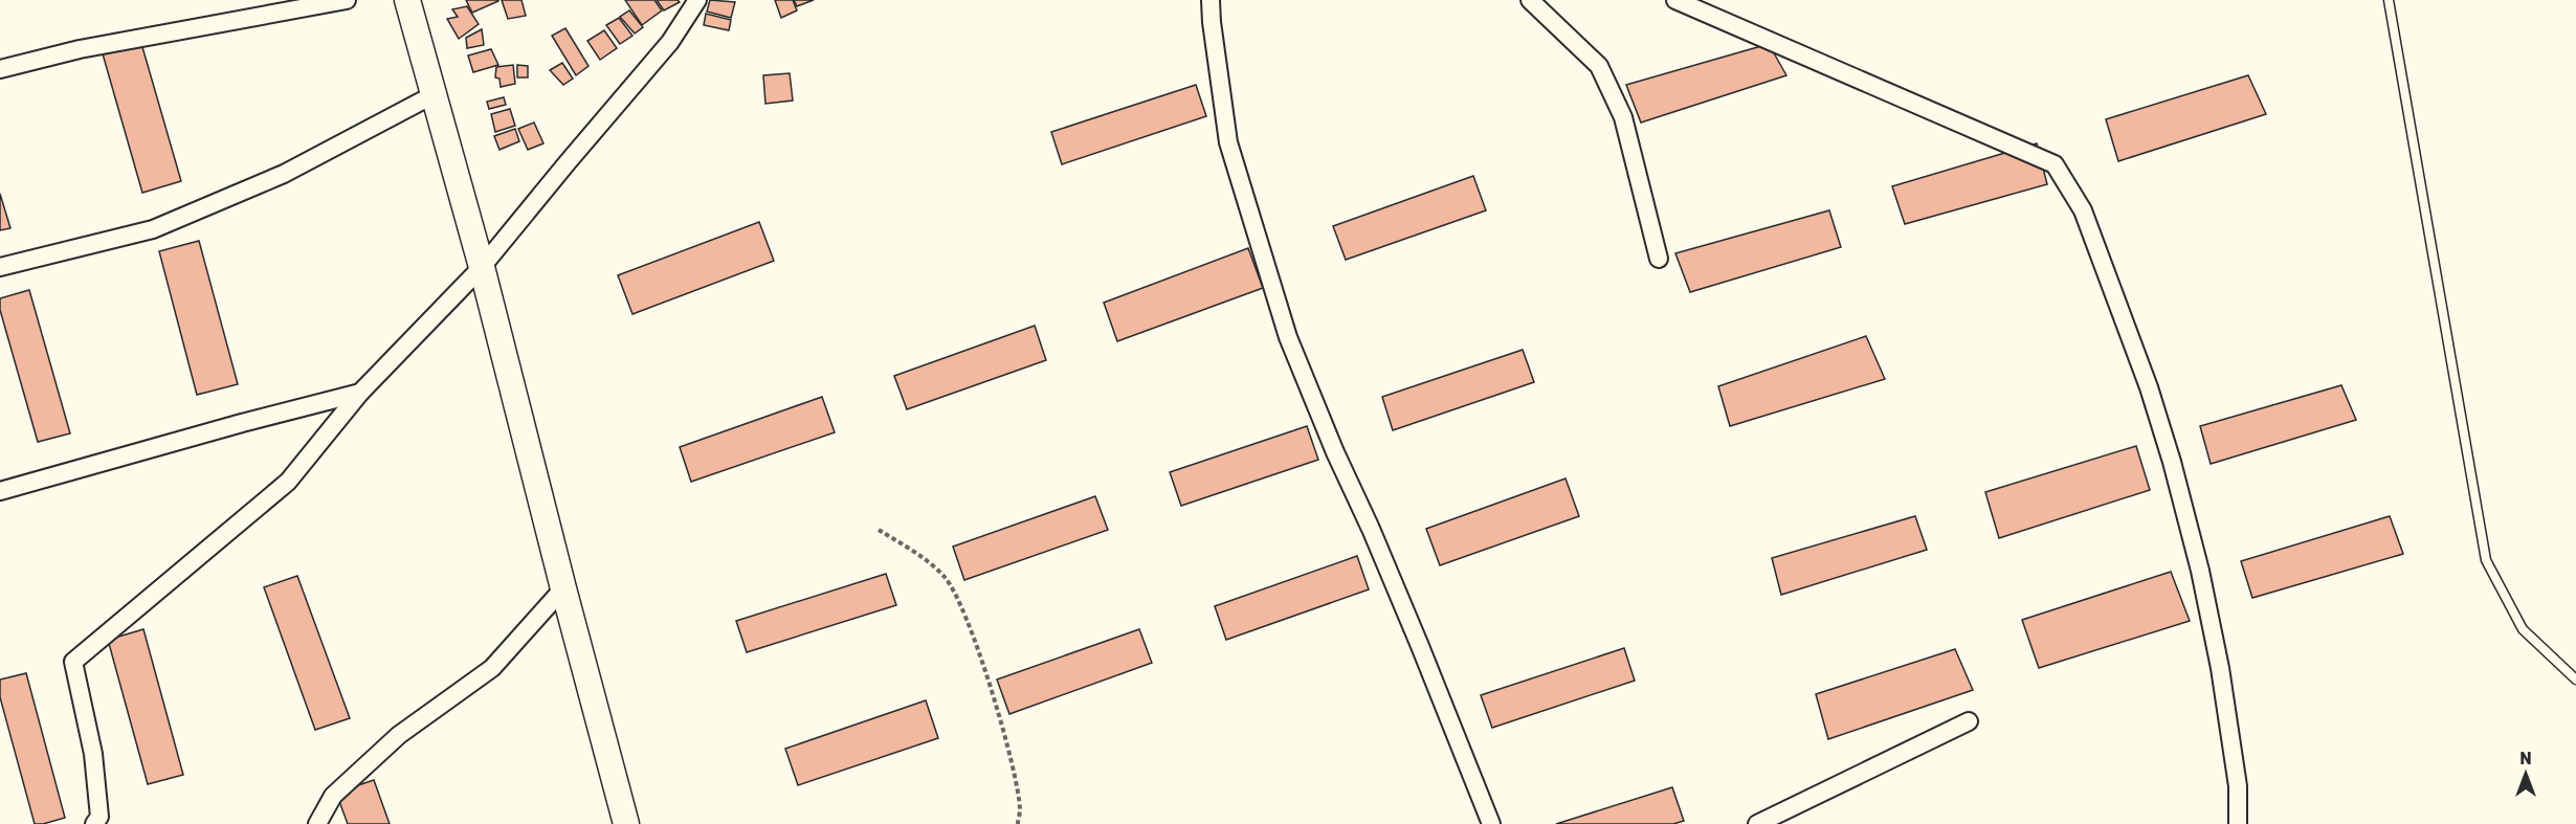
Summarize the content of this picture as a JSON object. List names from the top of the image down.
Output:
{
  "north": "top"
}
